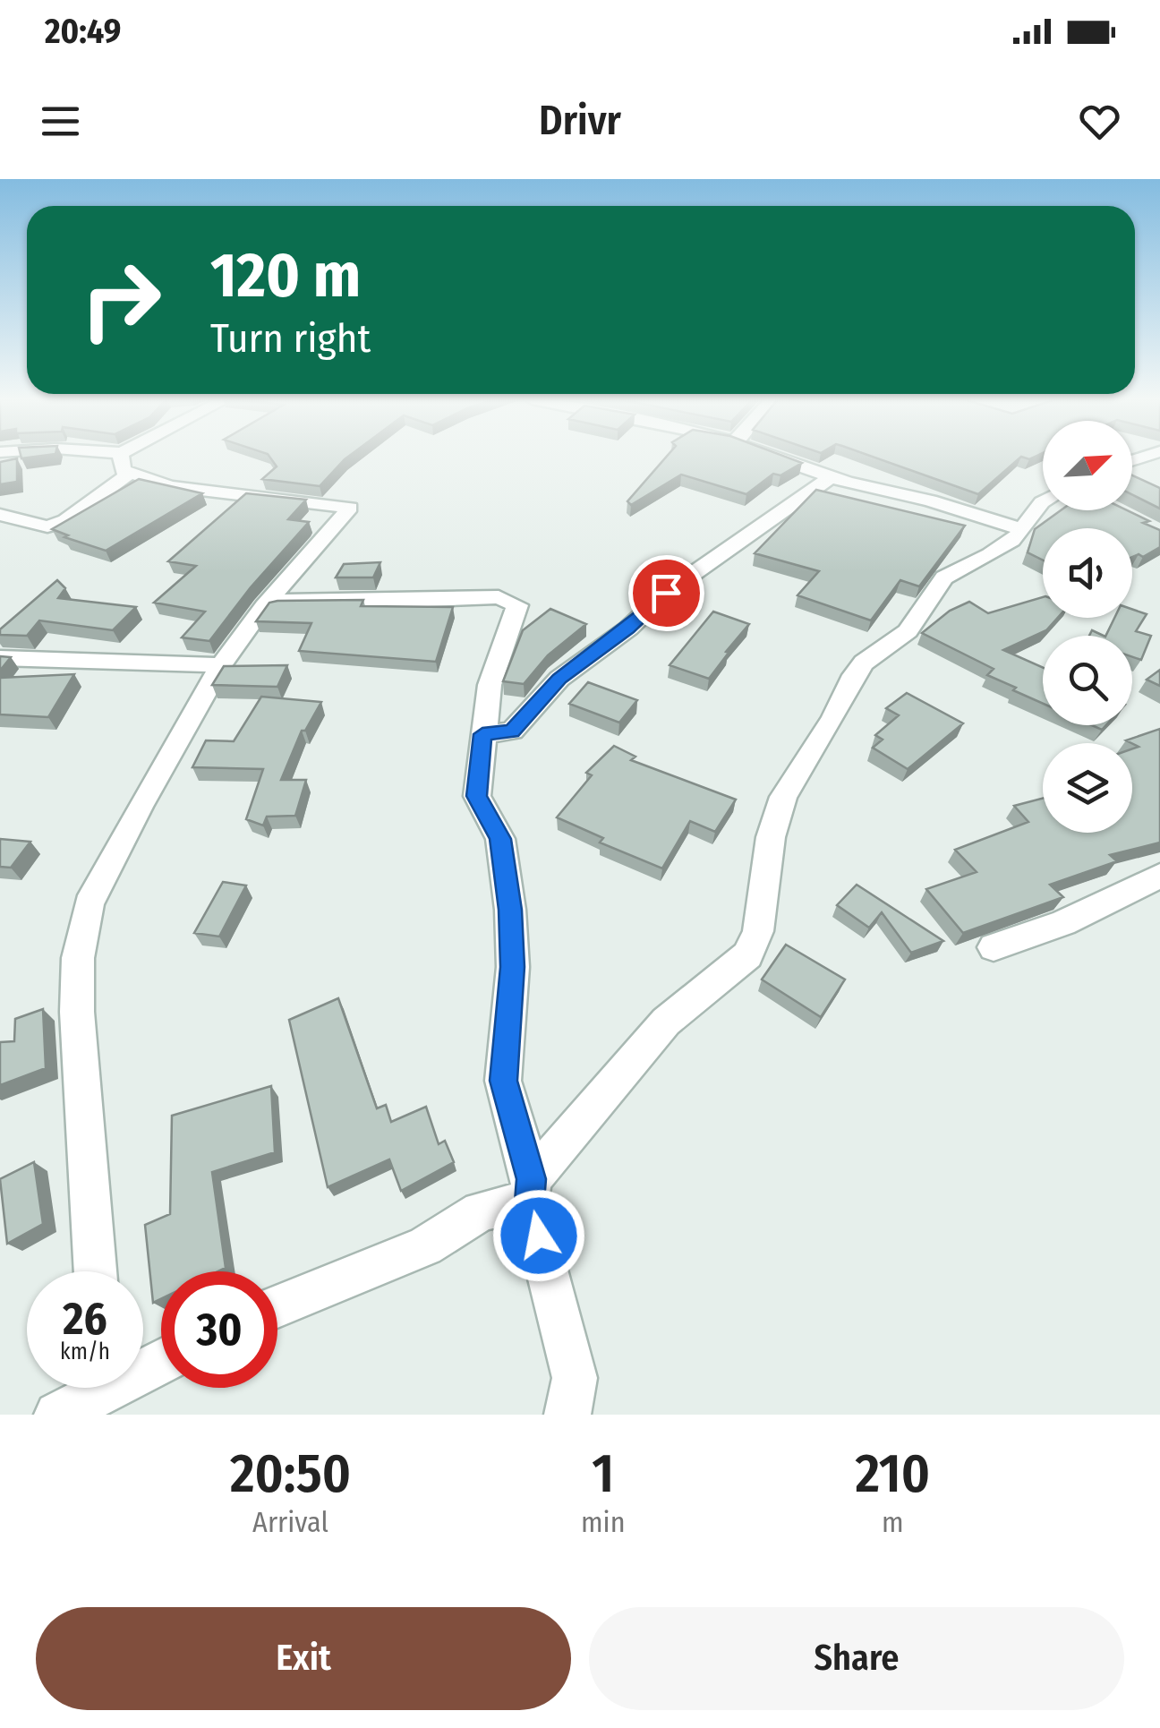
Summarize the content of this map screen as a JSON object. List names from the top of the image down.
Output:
{
  "north": "top right",
  "page": {
    "status": "20:49",
    "header": "Drivr",
    "turn": ["120 m", "Turn right"],
    "speed": "26 km/h",
    "limit": "30",
    "eta": [
      "20:50",
      "Arrival",
      "1",
      "min",
      "210",
      "m"
    ],
    "buttons": ["Exit", "Share"]
  }
}
